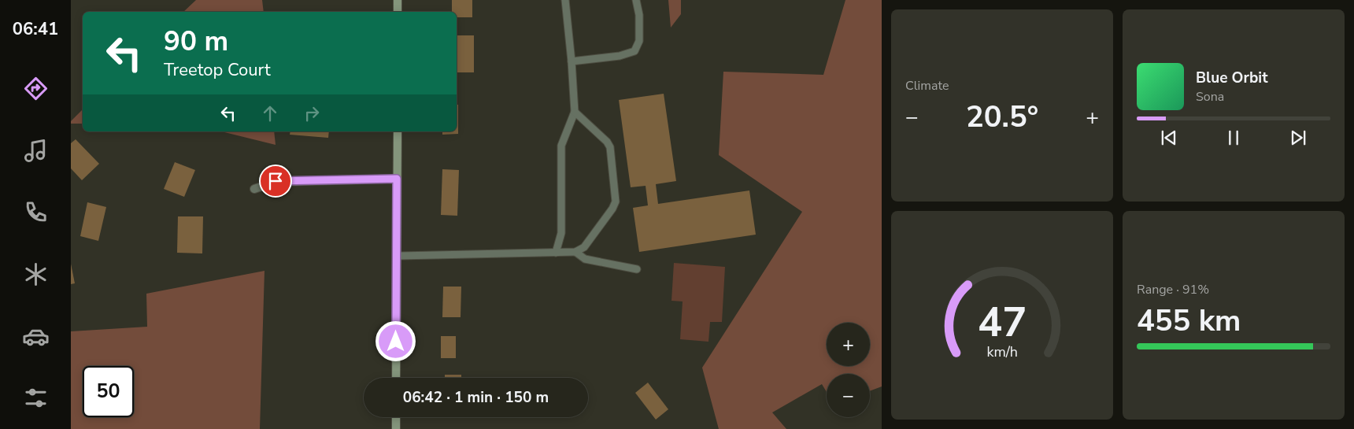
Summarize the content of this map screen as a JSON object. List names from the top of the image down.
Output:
{
  "page": {
    "tabs": "06:41",
    "tile": [
      "Climate",
      ["Range · 91%", "455 km"]
    ],
    "turn": ["90 m", "Treetop Court"],
    "song": ["Blue Orbit", "Sona"],
    "heat": ["−", "20.5°", "+"],
    "map_buttons": ["+", "−"],
    "limit": "50",
    "trip": "06:42 · 1 min · 150 m",
    "gauge": ["47", "km/h"]
  }
}
